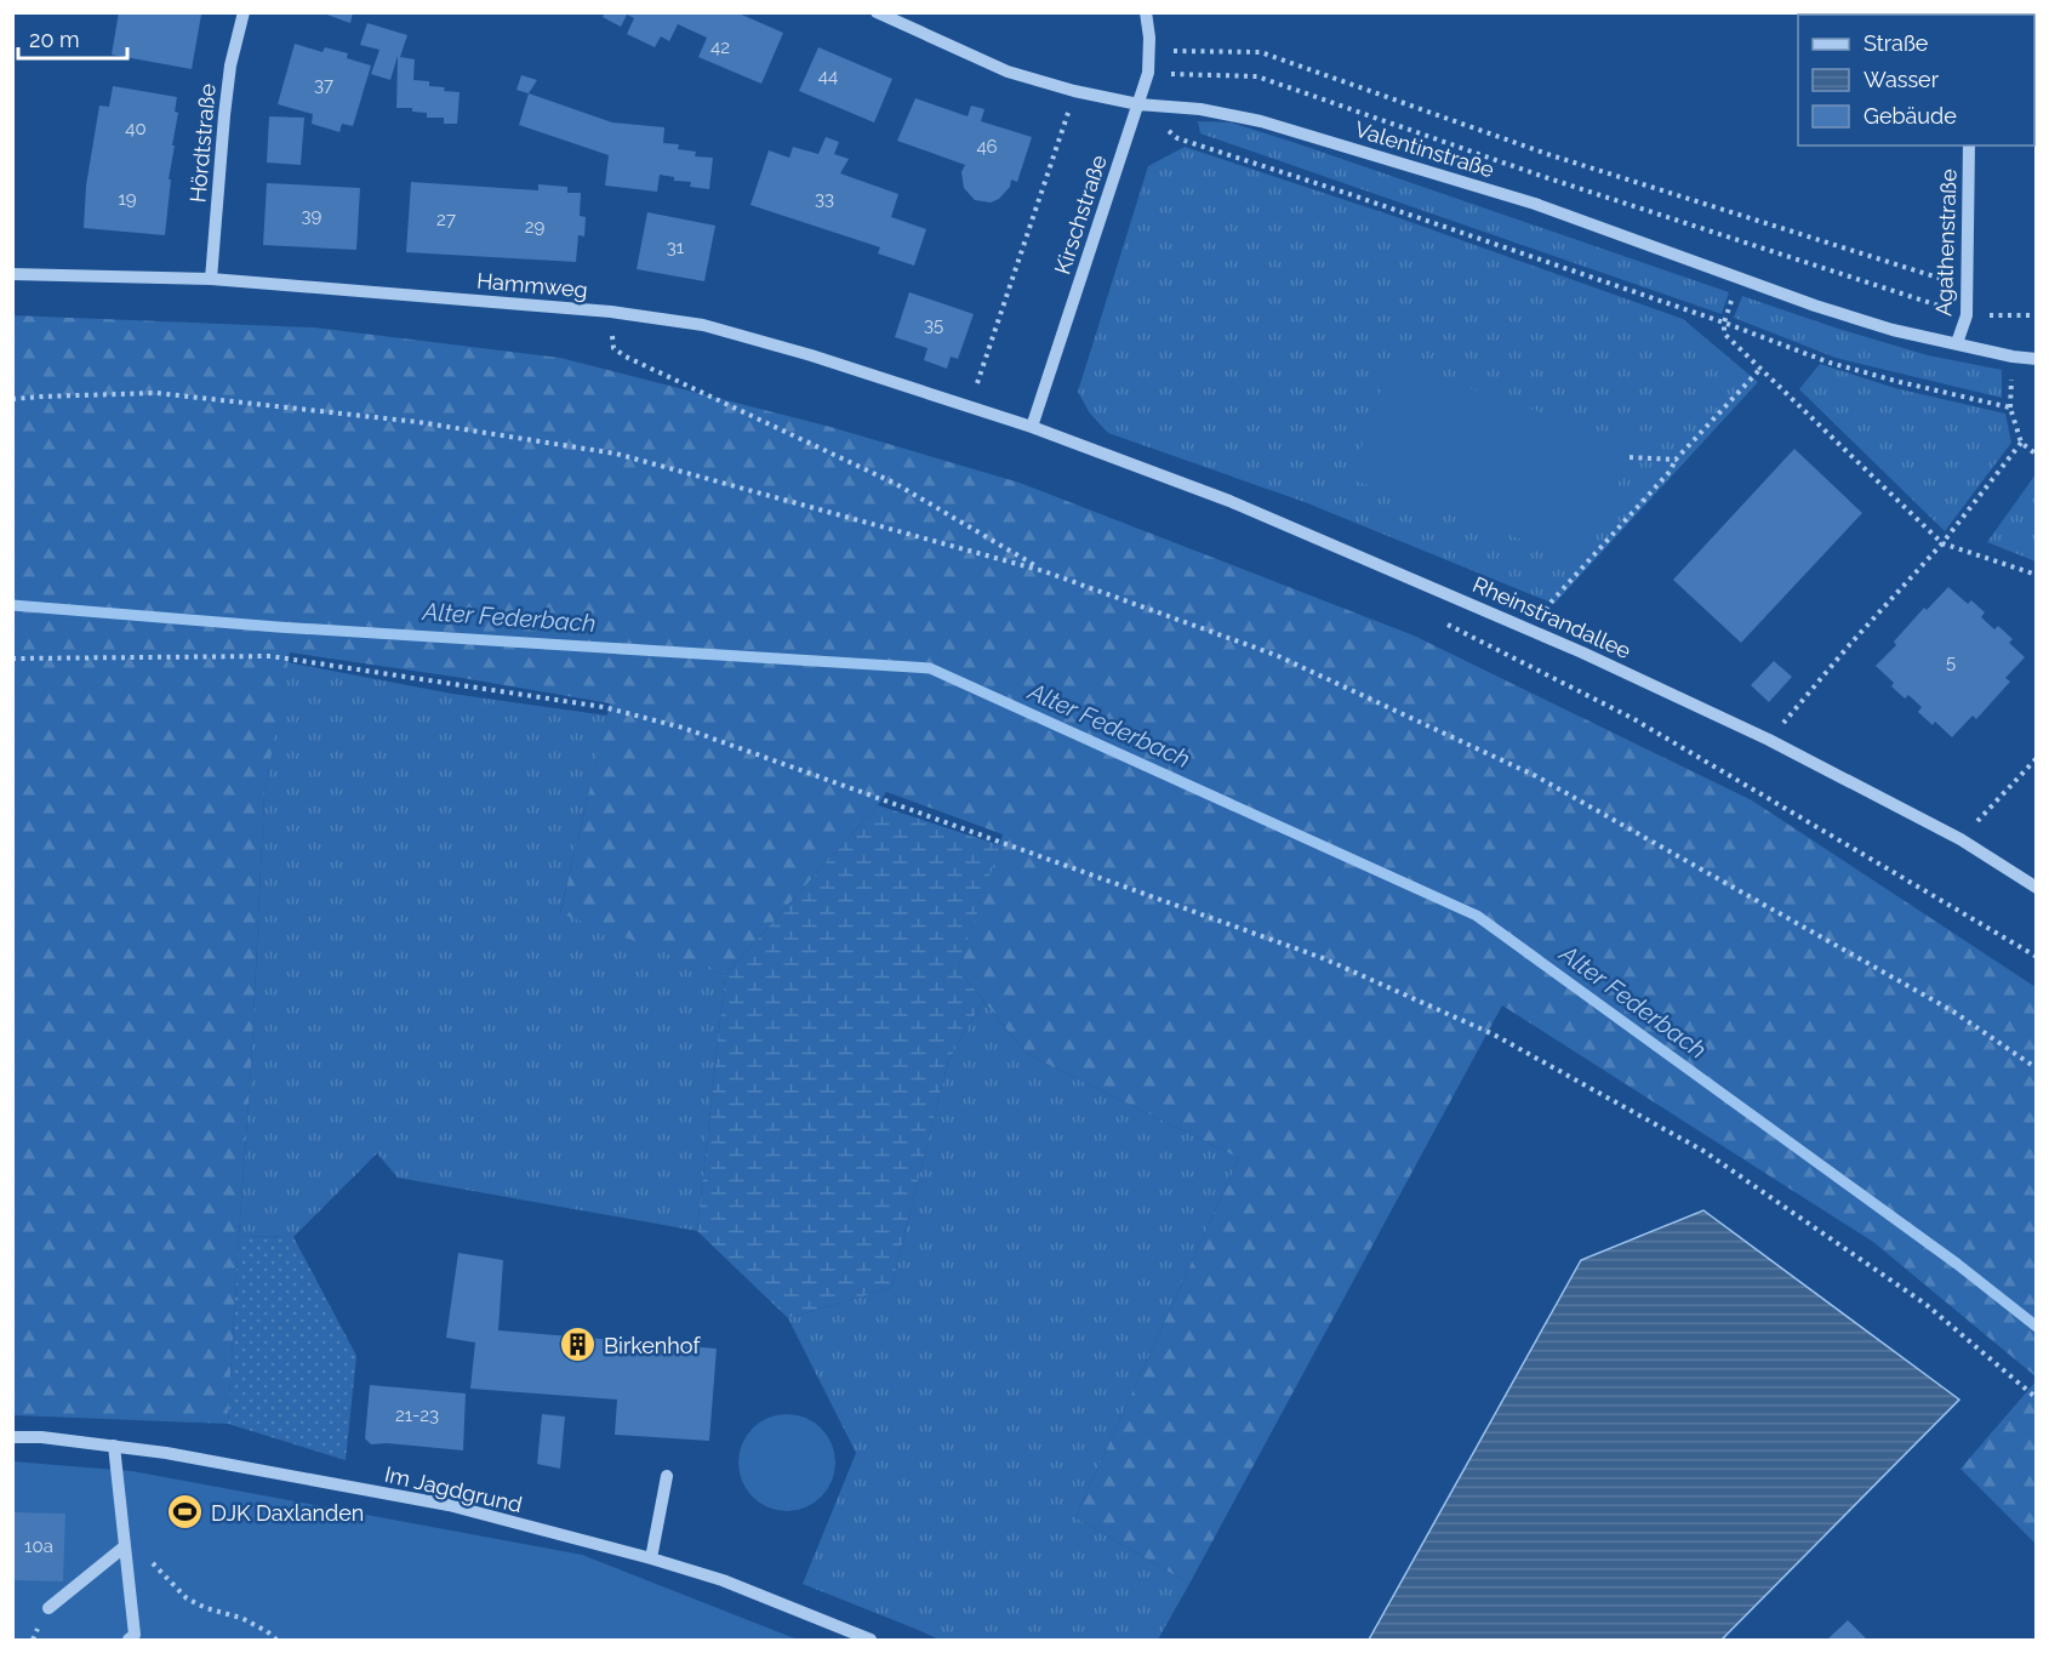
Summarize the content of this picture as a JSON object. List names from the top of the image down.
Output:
{
  "streets": {
    "street": [
      "Hördtstraße",
      "Valentinstraße",
      "Kirschstraße",
      "Agathenstraße",
      "Hammweg",
      "Rheinstrandallee",
      "Im Jagdgrund"
    ]
  },
  "crossings": [
    ["Hördtstraße", "Hammweg"],
    ["Valentinstraße", "Kirschstraße"],
    ["Valentinstraße", "Agathenstraße"],
    ["Kirschstraße", "Hammweg"],
    ["Kirschstraße", "Rheinstrandallee"],
    ["Hammweg", "Rheinstrandallee"]
  ],
  "water": ["Alter Federbach"],
  "places": {
    "building": ["Birkenhof"],
    "sports": ["DJK Daxlanden"]
  },
  "house_numbers": [
    "42",
    "44",
    "37",
    "40",
    "46",
    "19",
    "33",
    "39",
    "27",
    "29",
    "31",
    "35",
    "5",
    "21-23",
    "10a"
  ],
  "legend": ["Straße", "Wasser", "Gebäude"],
  "scale_bar": "20 m"
}
